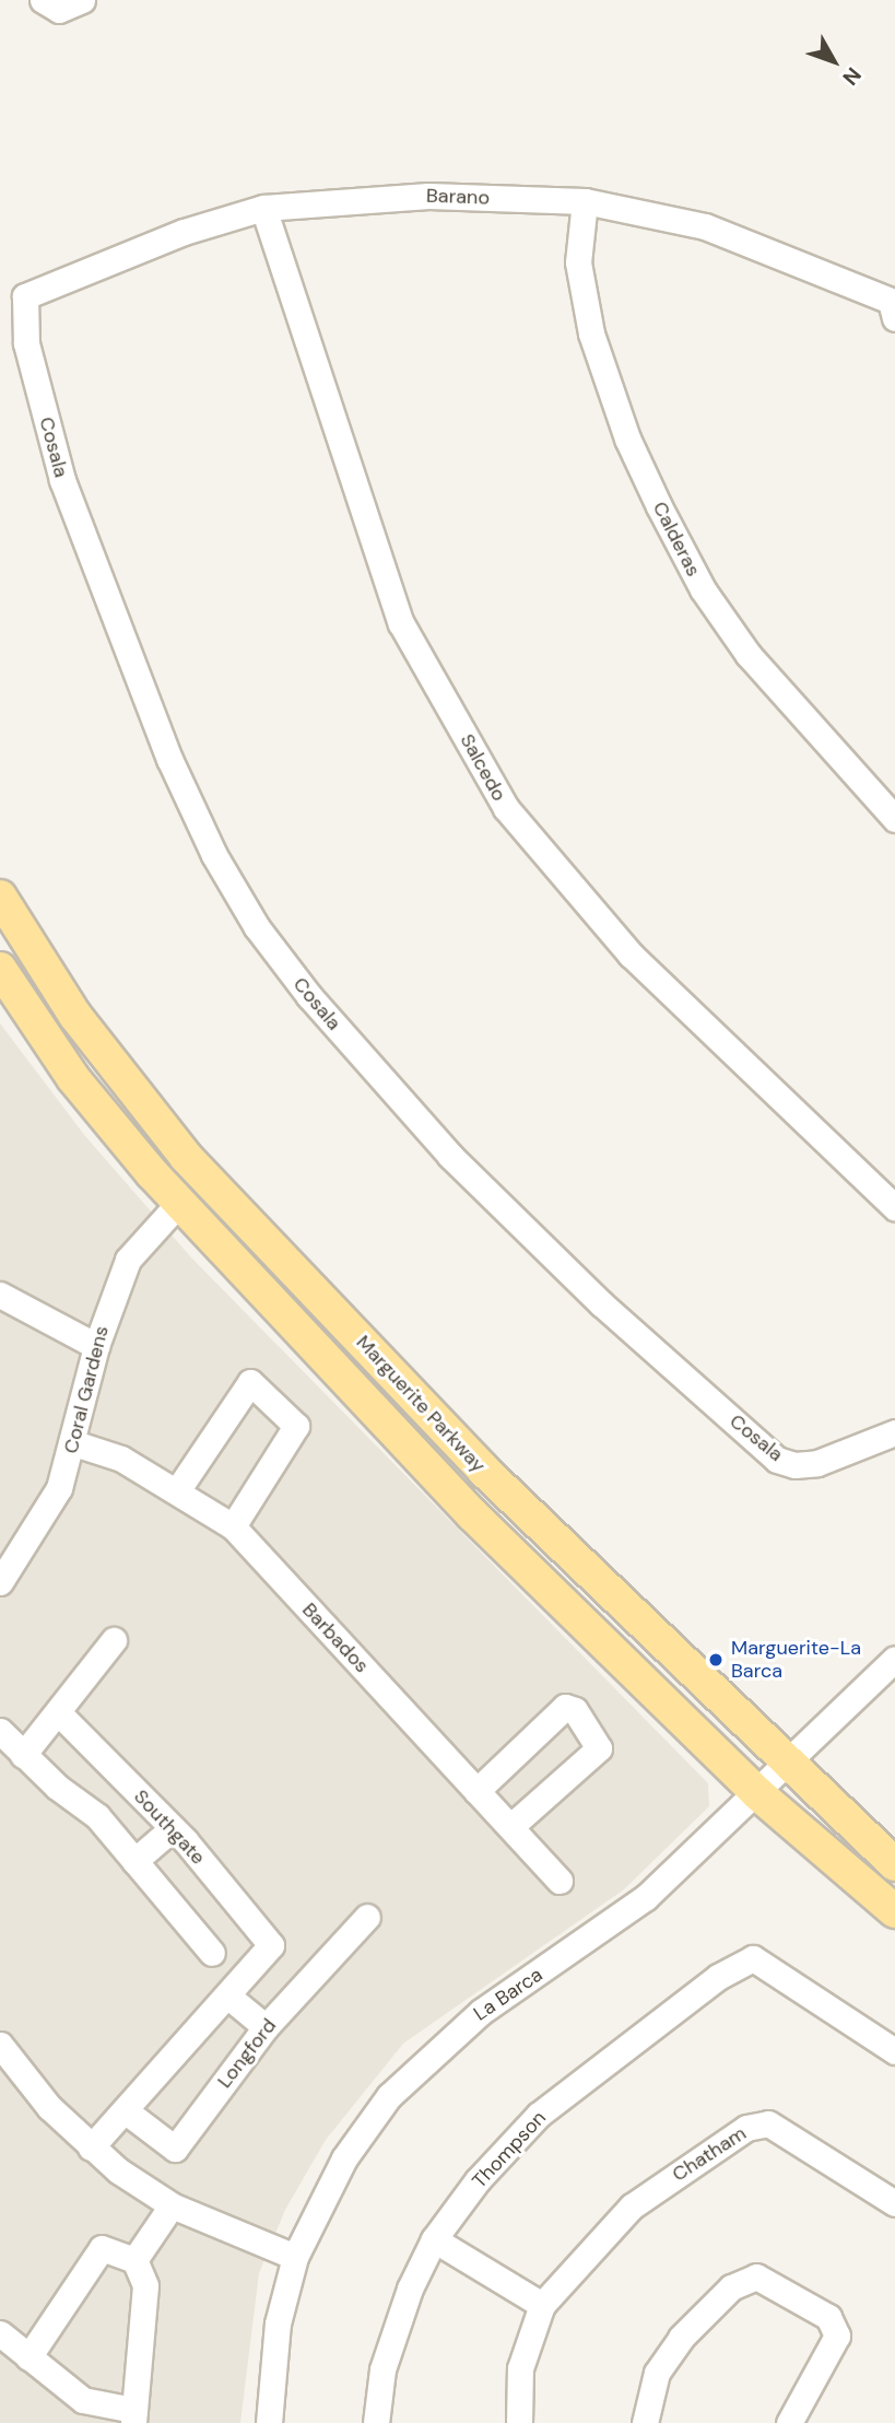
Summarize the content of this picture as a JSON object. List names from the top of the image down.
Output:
{
  "streets": {
    "main road": ["Marguerite Parkway"],
    "street": [
      "Barano",
      "Cosala",
      "Calderas",
      "Salcedo",
      "Coral Gardens",
      "Barbados",
      "Southgate",
      "La Barca",
      "Longford",
      "Thompson",
      "Chatham"
    ]
  },
  "crossings": [
    ["Barano", "Cosala"],
    ["Barano", "Calderas"],
    ["Barano", "Salcedo"],
    ["Coral Gardens", "Marguerite Parkway"],
    ["Coral Gardens", "Barbados"],
    ["Marguerite Parkway", "La Barca"]
  ],
  "places": ["Marguerite-La Barca"],
  "north": "bottom right"
}
